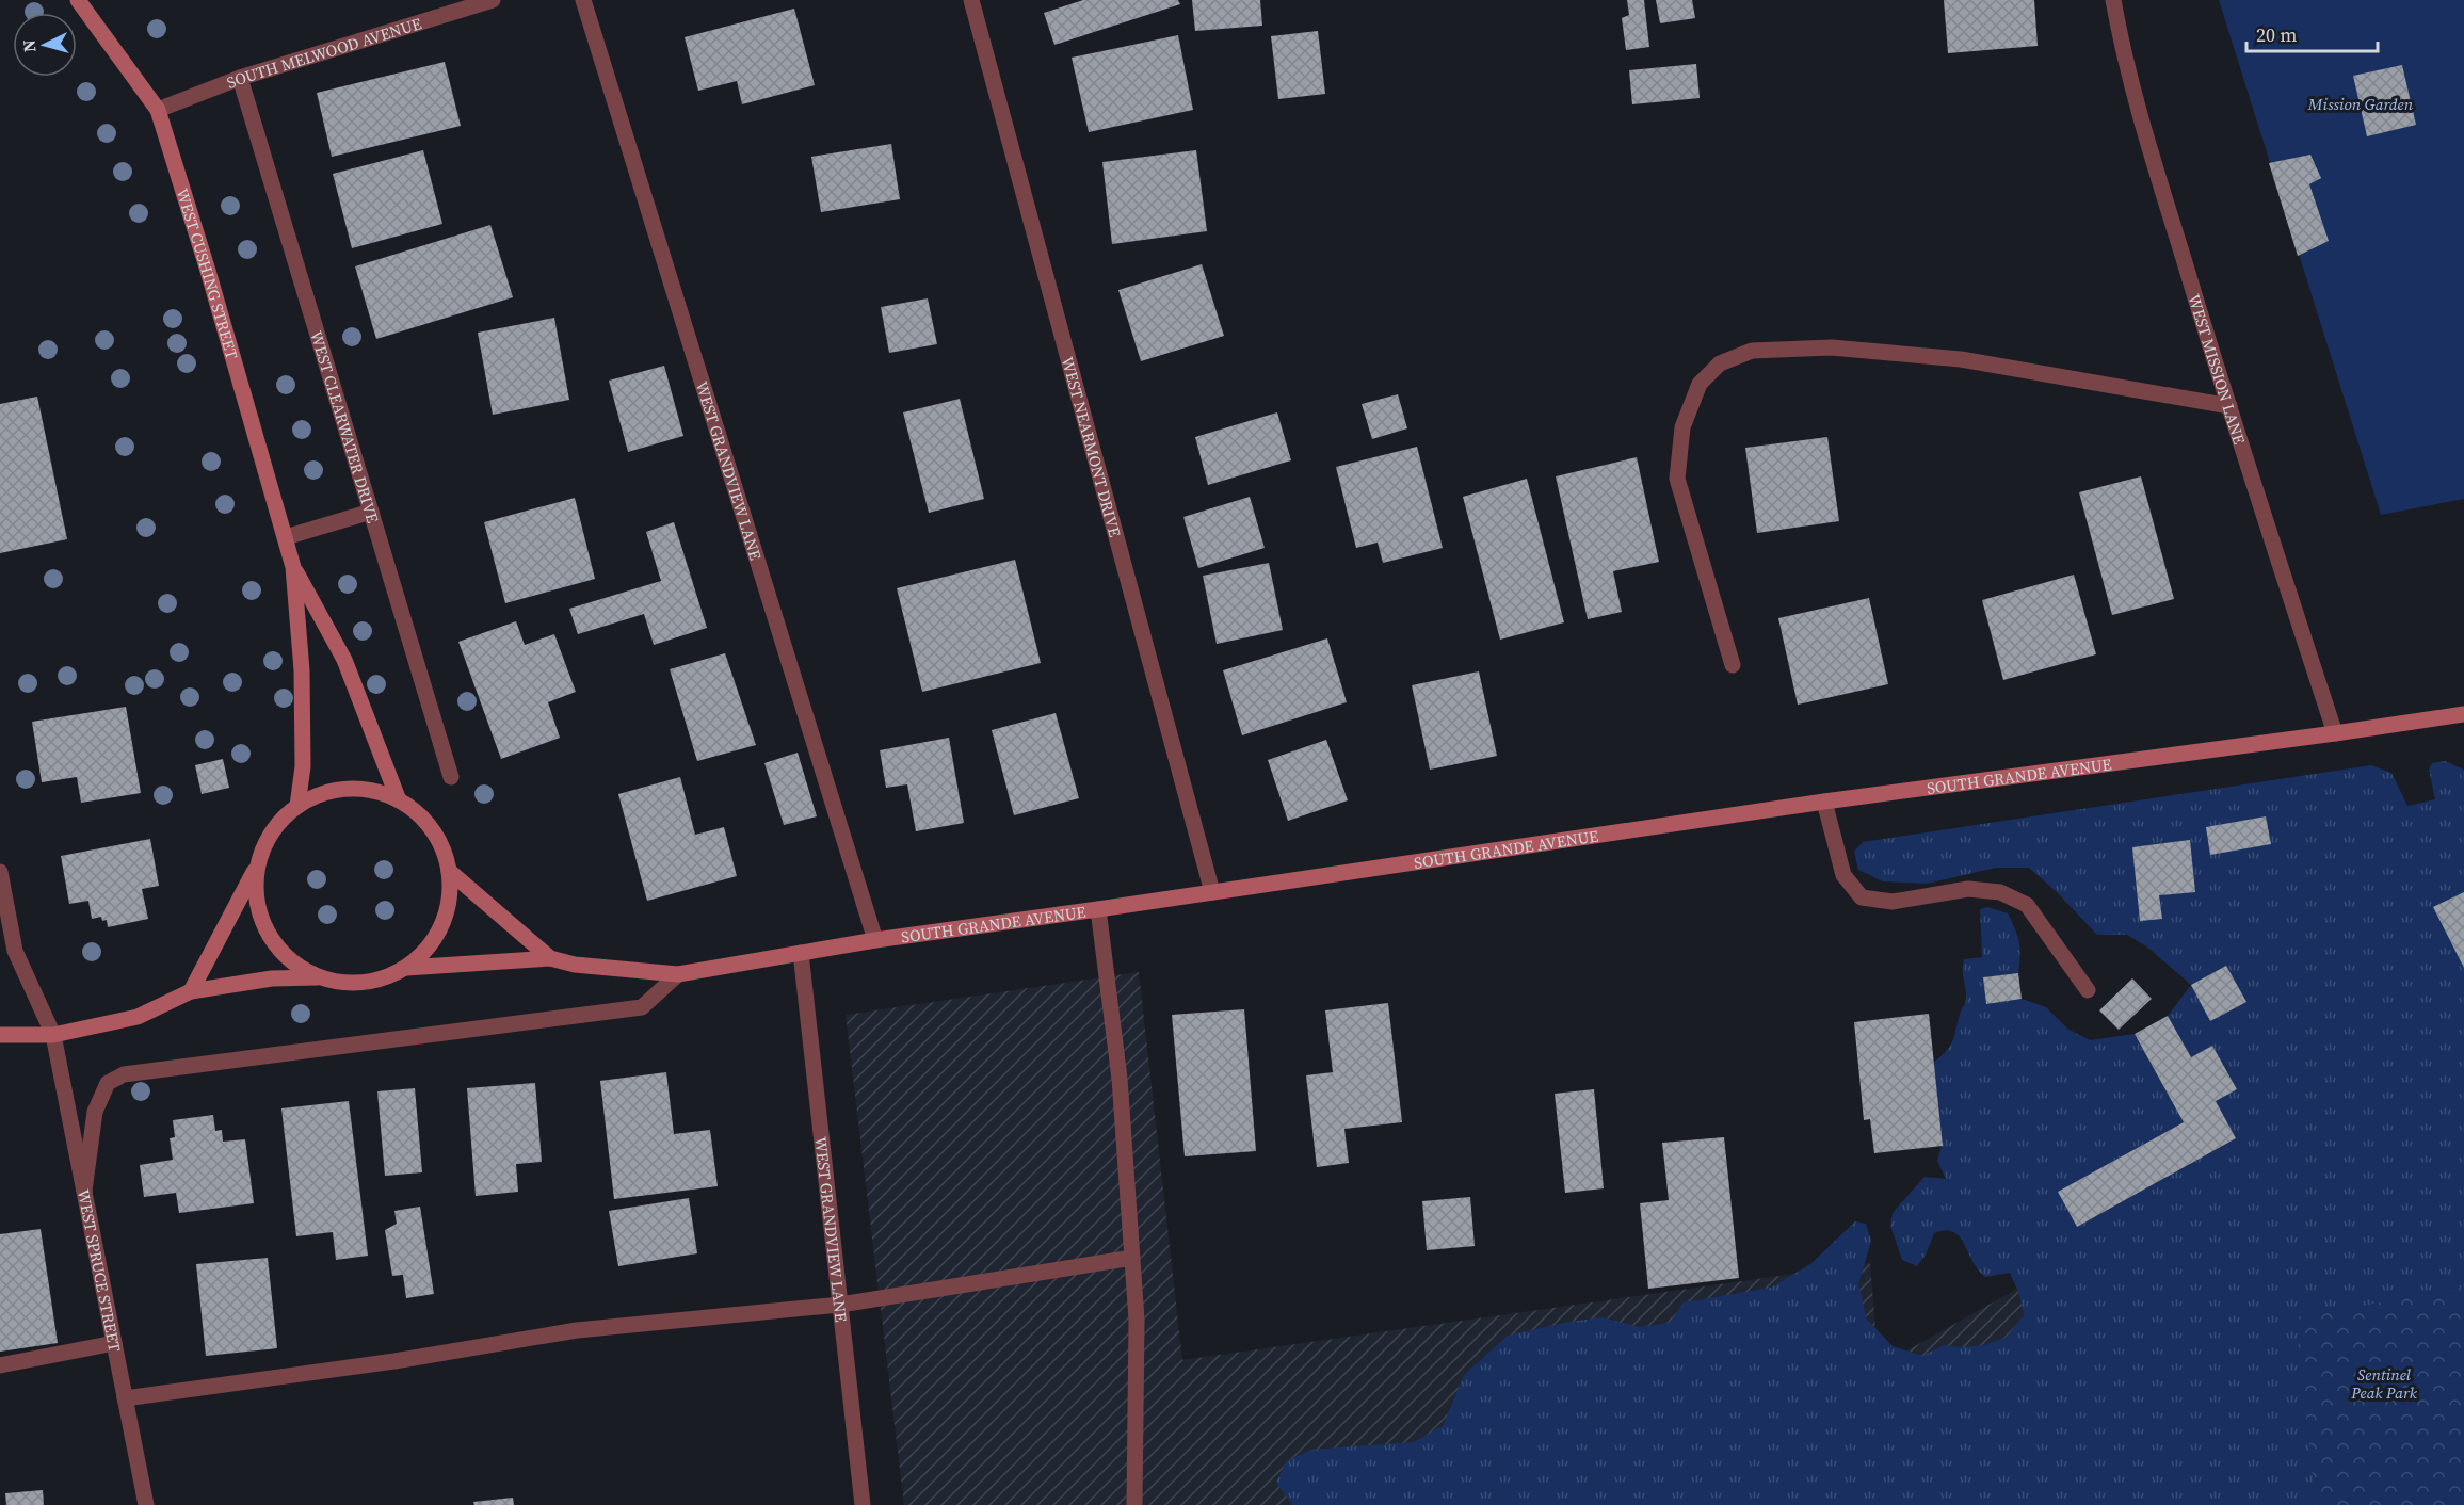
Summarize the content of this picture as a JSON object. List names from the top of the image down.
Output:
{
  "streets": {
    "main road": ["WEST CUSHING STREET", "SOUTH GRANDE AVENUE"],
    "street": [
      "SOUTH MELWOOD AVENUE",
      "WEST MISSION LANE",
      "WEST CLEARWATER DRIVE",
      "WEST NEARMONT DRIVE",
      "WEST GRANDVIEW LANE",
      "WEST SPRUCE STREET"
    ]
  },
  "crossings": [
    ["SOUTH MELWOOD AVENUE", "WEST CUSHING STREET"],
    ["SOUTH MELWOOD AVENUE", "WEST CLEARWATER DRIVE"],
    ["WEST CUSHING STREET", "SOUTH GRANDE AVENUE"],
    ["WEST MISSION LANE", "SOUTH GRANDE AVENUE"],
    ["WEST NEARMONT DRIVE", "SOUTH GRANDE AVENUE"],
    ["WEST GRANDVIEW LANE", "SOUTH GRANDE AVENUE"]
  ],
  "parks": ["Mission Garden", "Sentinel Peak Park"],
  "scale_bar": "20 m",
  "north": "left"
}
